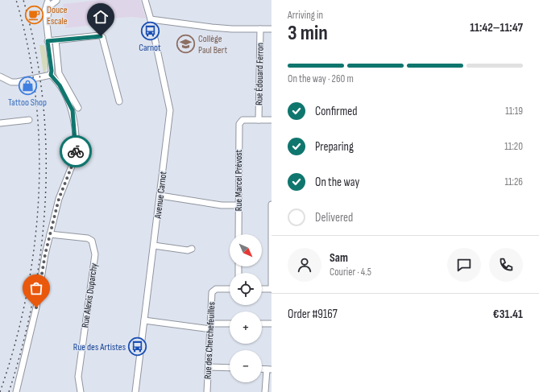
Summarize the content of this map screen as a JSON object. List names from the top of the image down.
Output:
{
  "streets": {
    "street": [
      "Rue Édouard Ferron",
      "Rue Marcel Prévost",
      "Avenue Carnot",
      "Rue Alexis Duparchy",
      "Rue des Cherchefeuilles"
    ]
  },
  "crossings": [
    ["Rue Édouard Ferron", "Rue Marcel Prévost"]
  ],
  "places": {
    "cafe": ["Douce Escale"],
    "bus stop": ["Carnot", "Rue des Artistes"],
    "school or university": ["Collège Paul Bert"],
    "shop": ["Tattoo Shop"]
  },
  "north": "bottom right",
  "page": {
    "heading": ["3 min", "Arriving in", "11:42–11:47"],
    "panel": [
      "Sam",
      "Courier · 4.5",
      "Order #9167",
      "€31.41"
    ],
    "bar": "On the way · 260 m",
    "list": [
      ["Confirmed", "11:19"],
      ["Preparing", "11:20"],
      ["On the way", "11:26"],
      "Delivered"
    ],
    "map_buttons": ["+", "−"]
  }
}
